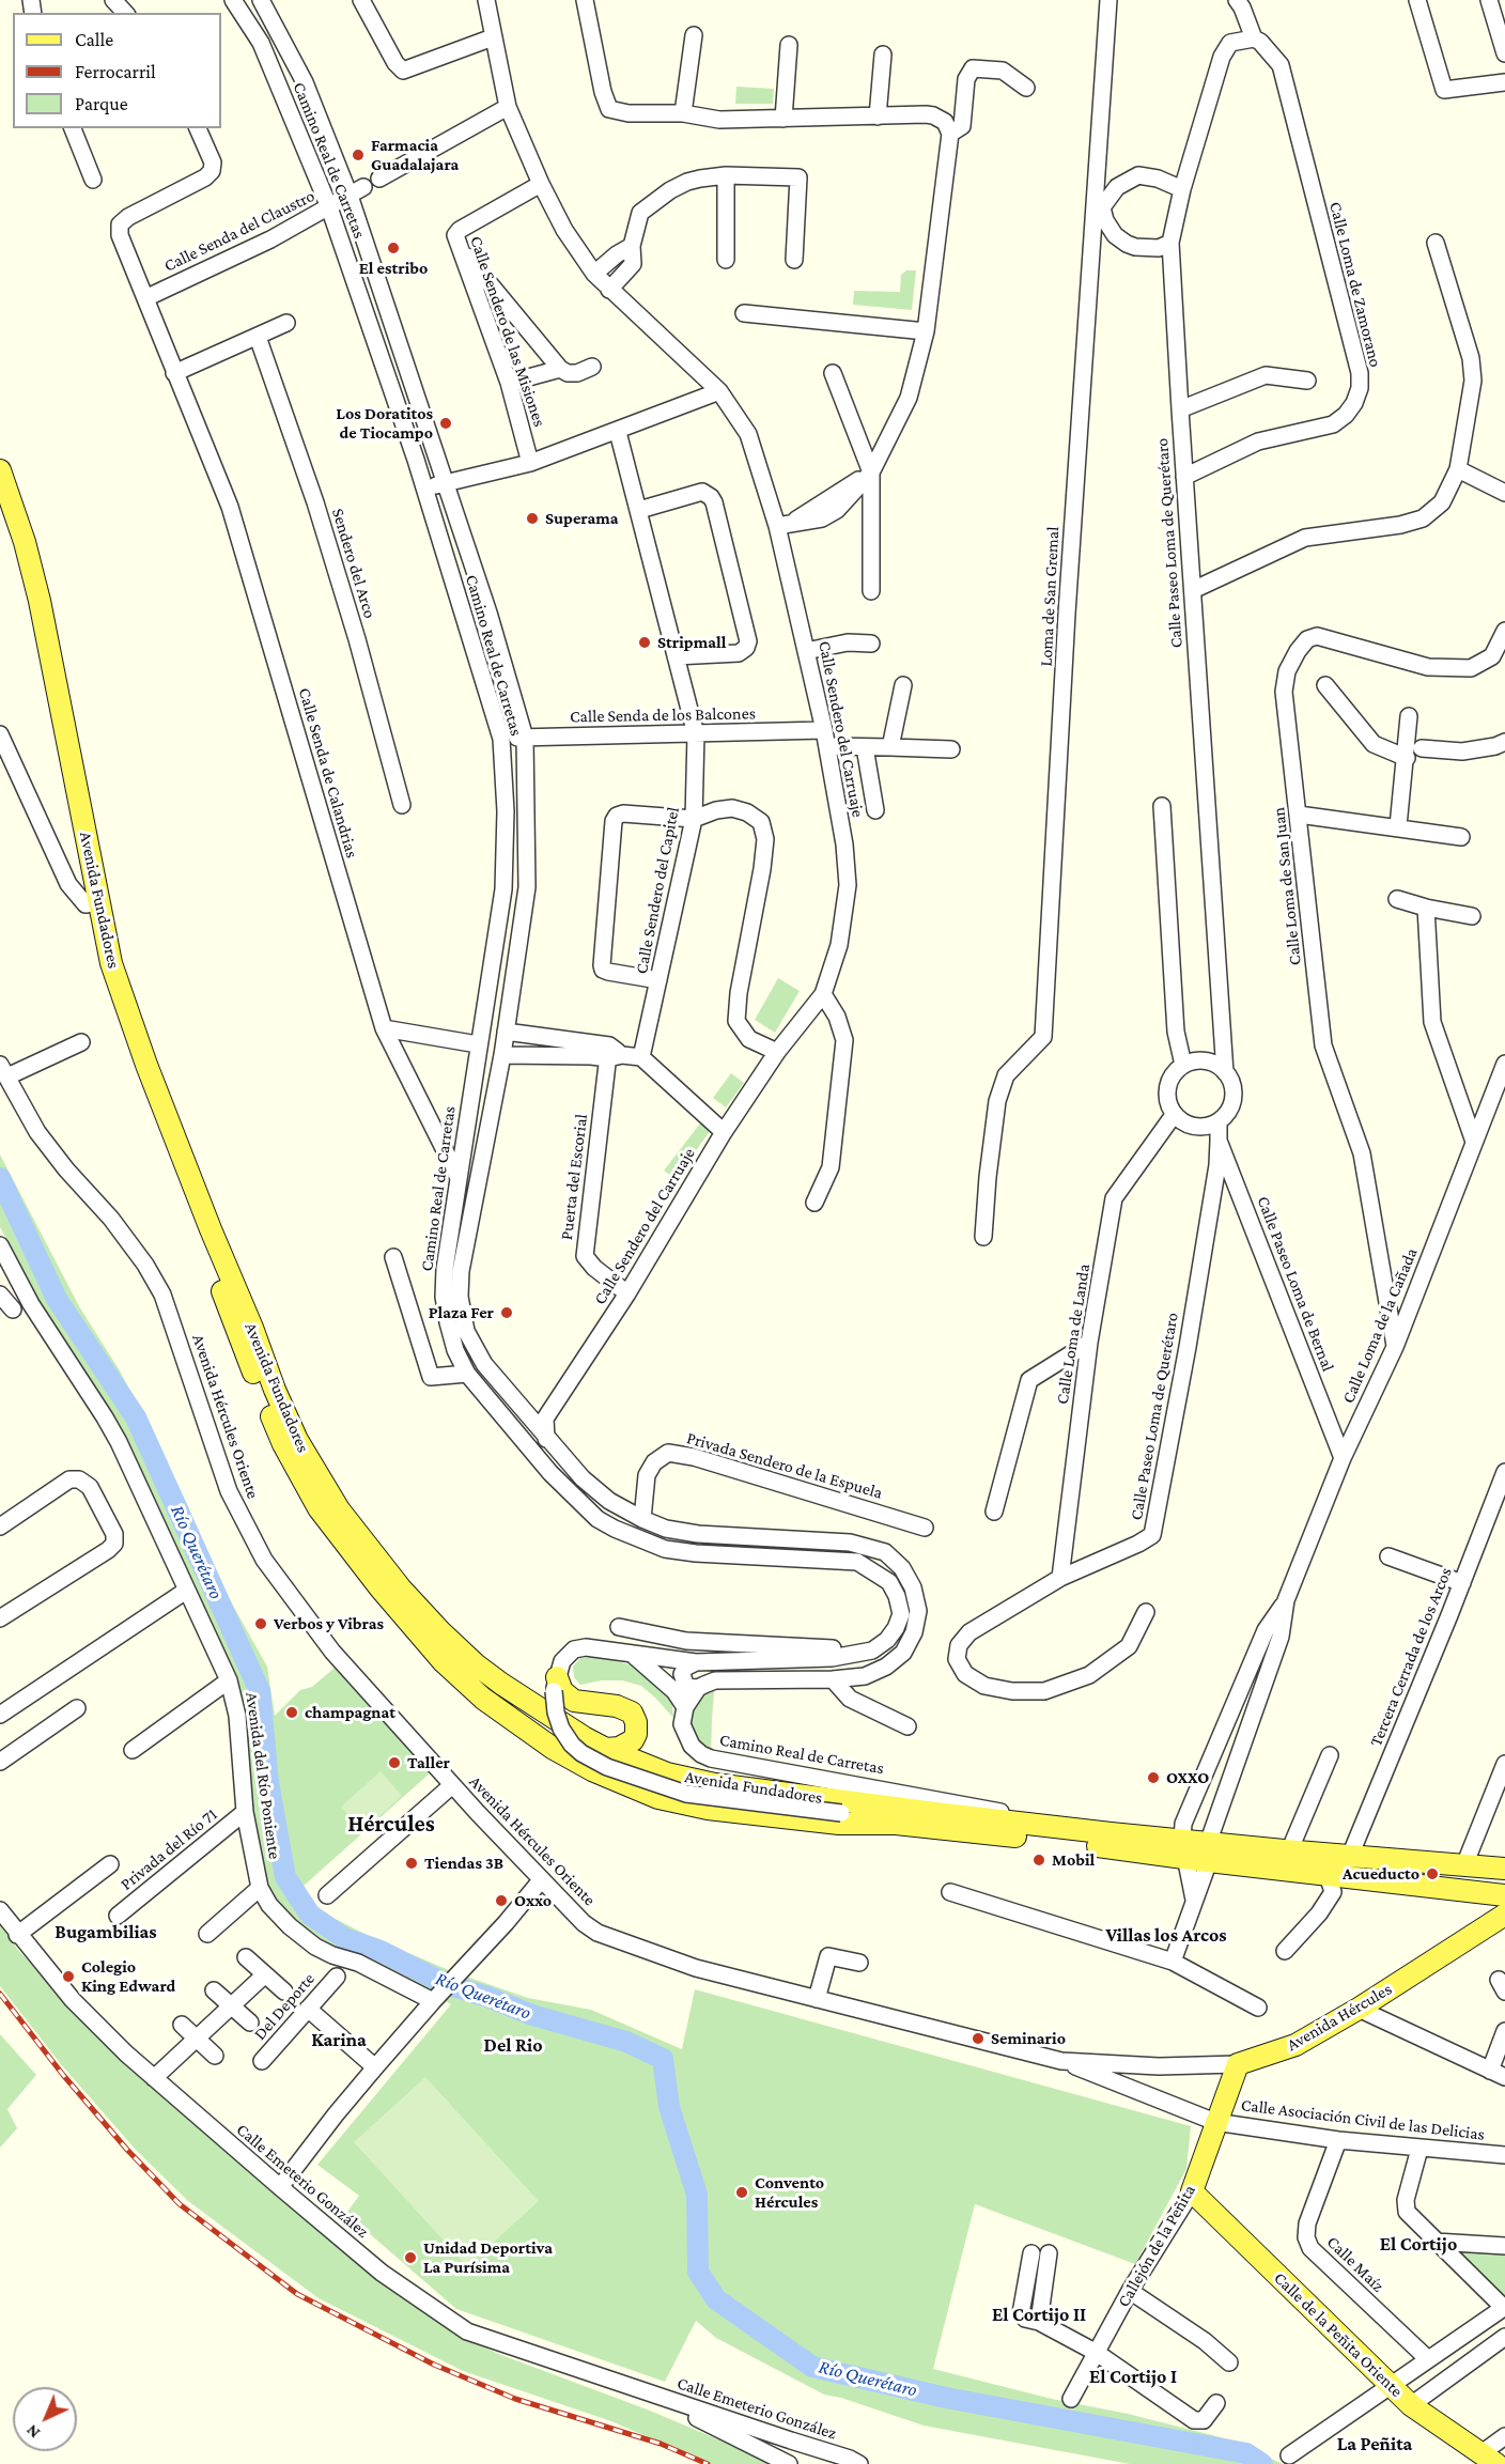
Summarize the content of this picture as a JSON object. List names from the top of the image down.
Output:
{
  "streets": {
    "main road": [
      "Avenida Fundadores",
      "Avenida Hércules",
      "Callejón de la Peñita",
      "Calle de la Peñita Oriente"
    ],
    "street": [
      "Camino Real de Carretas",
      "Calle Senda del Claustro",
      "Calle Loma de Zamorano",
      "Calle Sendero de las Misiones",
      "Calle Paseo Loma de Querétaro",
      "Sendero del Arco",
      "Loma de San Gremal",
      "Calle Senda de los Balcones",
      "Calle Sendero del Carruaje",
      "Calle Senda de Calandrias",
      "Calle Loma de San Juan",
      "Calle Sendero del Capitel",
      "Puerta del Escorial",
      "Calle Paseo Loma de Bernal",
      "Calle Loma de la Cañada",
      "Calle Loma de Landa",
      "Avenida Hércules Oriente",
      "Privada Sendero de la Espuela",
      "Tercera Cerrada de los Arcos",
      "Avenida del Río Poniente",
      "Privada del Río 71",
      "Del Deporte",
      "Calle Asociación Civil de las Delicias",
      "Calle Emeterio González",
      "Calle Maíz"
    ]
  },
  "crossings": [
    ["Camino Real de Carretas", "Calle Senda del Claustro"],
    ["Camino Real de Carretas", "Calle Senda de los Balcones"],
    ["Camino Real de Carretas", "Calle Sendero del Carruaje"],
    ["Camino Real de Carretas", "Calle Senda de Calandrias"],
    ["Camino Real de Carretas", "Avenida Fundadores"],
    ["Camino Real de Carretas", "Privada Sendero de la Espuela"],
    ["Calle Senda del Claustro", "Calle Senda de Calandrias"],
    ["Calle Loma de Zamorano", "Calle Paseo Loma de Querétaro"],
    ["Calle Sendero de las Misiones", "Calle Sendero del Carruaje"],
    ["Calle Paseo Loma de Querétaro", "Loma de San Gremal"],
    ["Calle Paseo Loma de Querétaro", "Calle Paseo Loma de Bernal"],
    ["Calle Paseo Loma de Querétaro", "Calle Loma de Landa"],
    ["Calle Senda de los Balcones", "Calle Sendero del Carruaje"],
    ["Calle Senda de los Balcones", "Calle Sendero del Capitel"],
    ["Calle Sendero del Carruaje", "Puerta del Escorial"],
    ["Calle Loma de San Juan", "Calle Loma de la Cañada"],
    ["Avenida Fundadores", "Calle Loma de la Cañada"],
    ["Calle Paseo Loma de Bernal", "Calle Loma de la Cañada"],
    ["Calle Paseo Loma de Bernal", "Calle Loma de Landa"],
    ["Avenida Hércules Oriente", "Avenida Hércules"],
    ["Avenida del Río Poniente", "Privada del Río 71"],
    ["Avenida Hércules", "Calle Asociación Civil de las Delicias"],
    ["Avenida Hércules", "Callejón de la Peñita"],
    ["Calle Asociación Civil de las Delicias", "Callejón de la Peñita"],
    ["Calle Asociación Civil de las Delicias", "Calle Maíz"],
    ["Callejón de la Peñita", "Calle de la Peñita Oriente"]
  ],
  "districts": [
    "Hércules",
    "Bugambilias",
    "Villas los Arcos",
    "Karina",
    "Del Rio",
    "El Cortijo",
    "El Cortijo II",
    "El Cortijo I",
    "La Peñita"
  ],
  "water": ["Río Querétaro"],
  "places": [
    "Farmacia Guadalajara",
    "El estribo",
    "Los Doratitos de Tiocampo",
    "Superama",
    "Stripmall",
    "Plaza Fer",
    "Verbos y Vibras",
    "champagnat",
    "Taller",
    "OXXO",
    "Mobil",
    "Tiendas 3B",
    "Acueducto",
    "Oxxo",
    "Colegio King Edward",
    "Seminario",
    "Convento Hércules",
    "Unidad Deportiva La Purísima"
  ],
  "legend": ["Calle", "Ferrocarril", "Parque"],
  "north": "bottom left"
}
